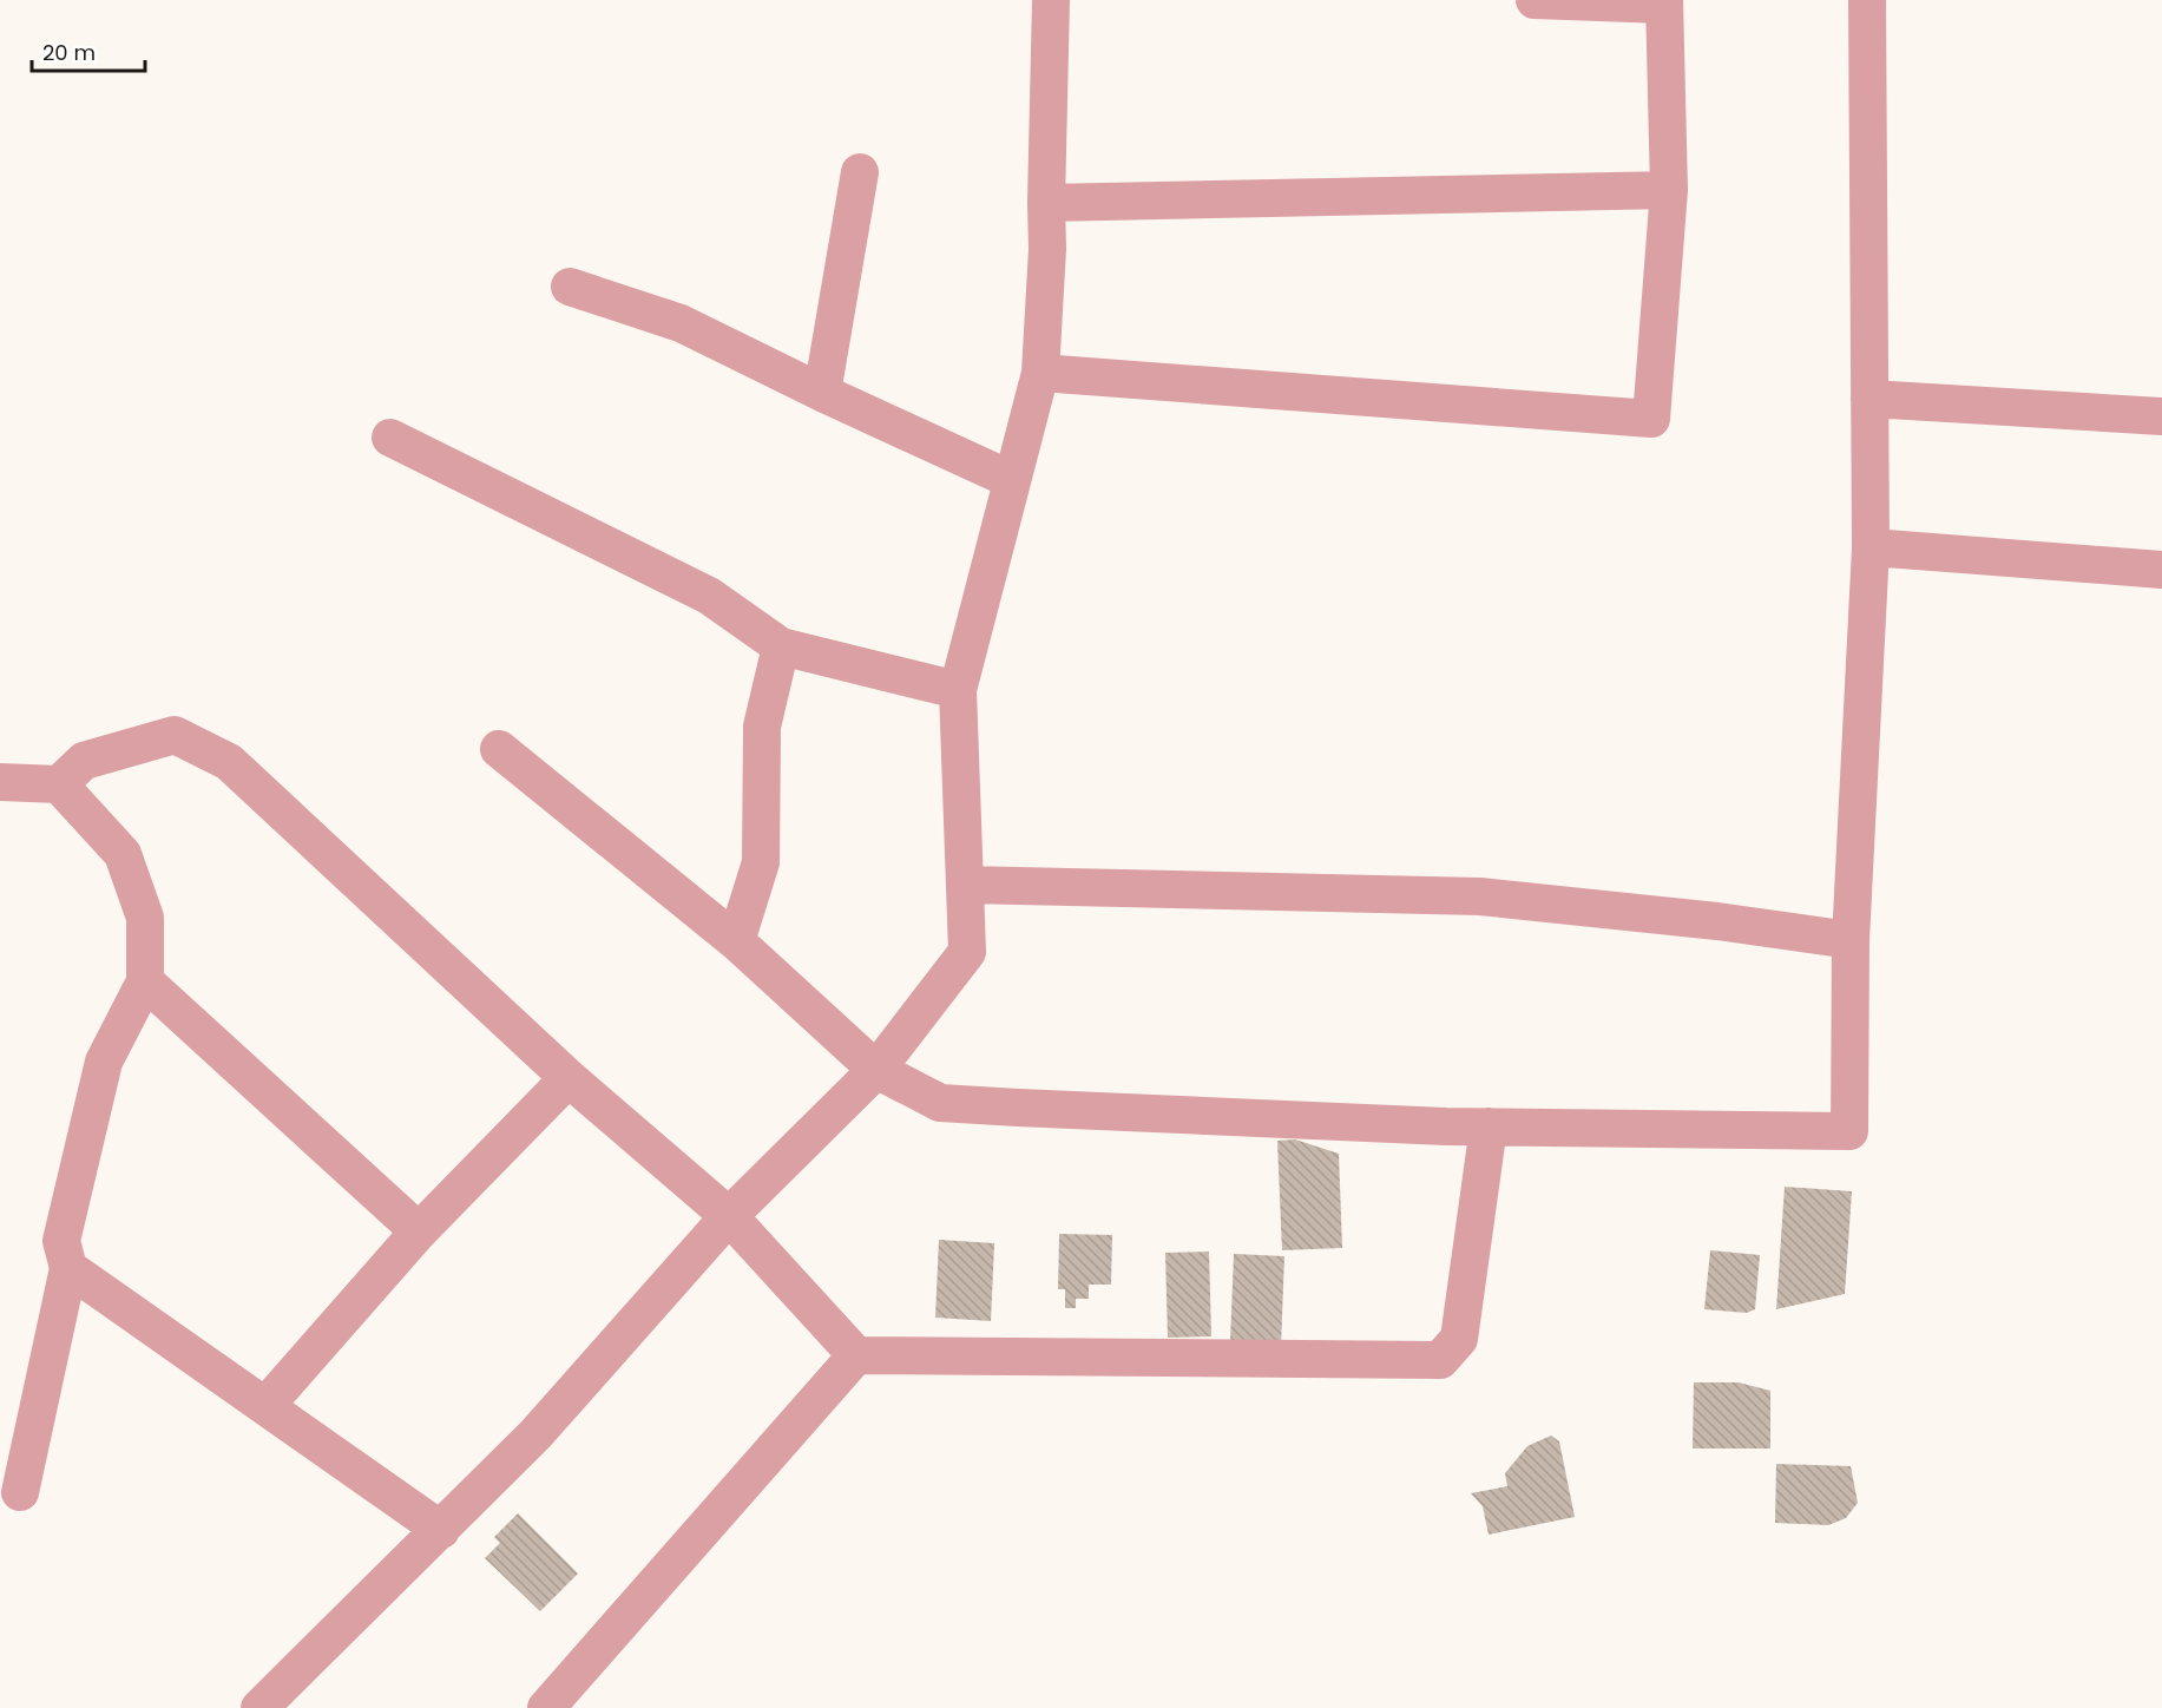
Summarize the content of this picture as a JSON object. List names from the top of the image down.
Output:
{
  "scale_bar": "20 m"
}
